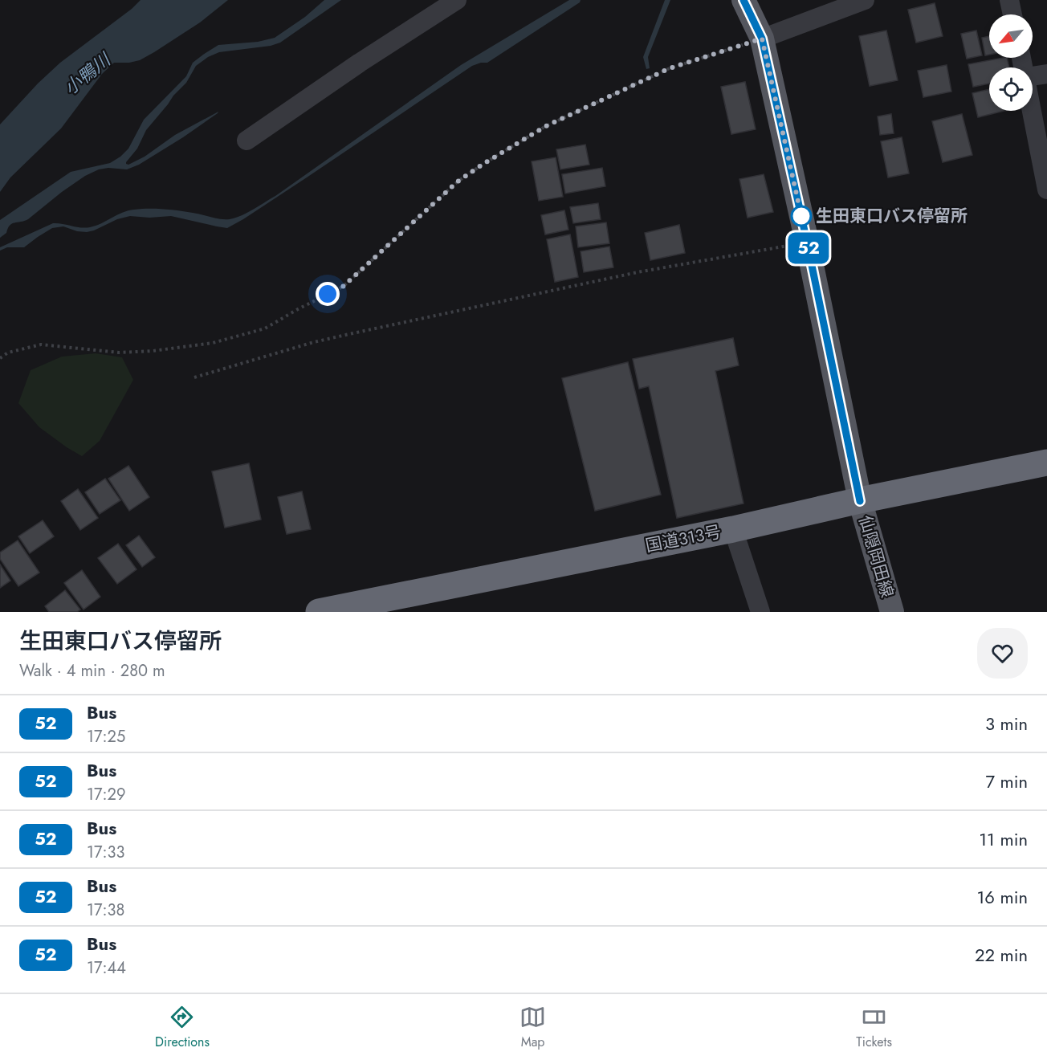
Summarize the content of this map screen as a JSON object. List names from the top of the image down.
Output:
{
  "streets": {
    "highway": ["国道313号"],
    "main road": ["仙隠岡田線"]
  },
  "crossings": [
    ["国道313号", "仙隠岡田線"]
  ],
  "water": ["小鴨川"],
  "places": ["生田東口バス停留所"],
  "lines": ["bus line 52"],
  "north": "bottom left",
  "page": {
    "on_map": "52",
    "heading": ["生田東口バス停留所", "Walk · 4 min · 280 m"],
    "list": [
      {
        "mark": "52",
        "name": "Bus",
        "note": "17:25",
        "value": "3 min"
      },
      {
        "mark": "52",
        "name": "Bus",
        "note": "17:29",
        "value": "7 min"
      },
      {
        "mark": "52",
        "name": "Bus",
        "note": "17:33",
        "value": "11 min"
      },
      {
        "mark": "52",
        "name": "Bus",
        "note": "17:38",
        "value": "16 min"
      },
      {
        "mark": "52",
        "name": "Bus",
        "note": "17:44",
        "value": "22 min"
      }
    ],
    "tabs": ["Directions", "Map", "Tickets"]
  }
}
